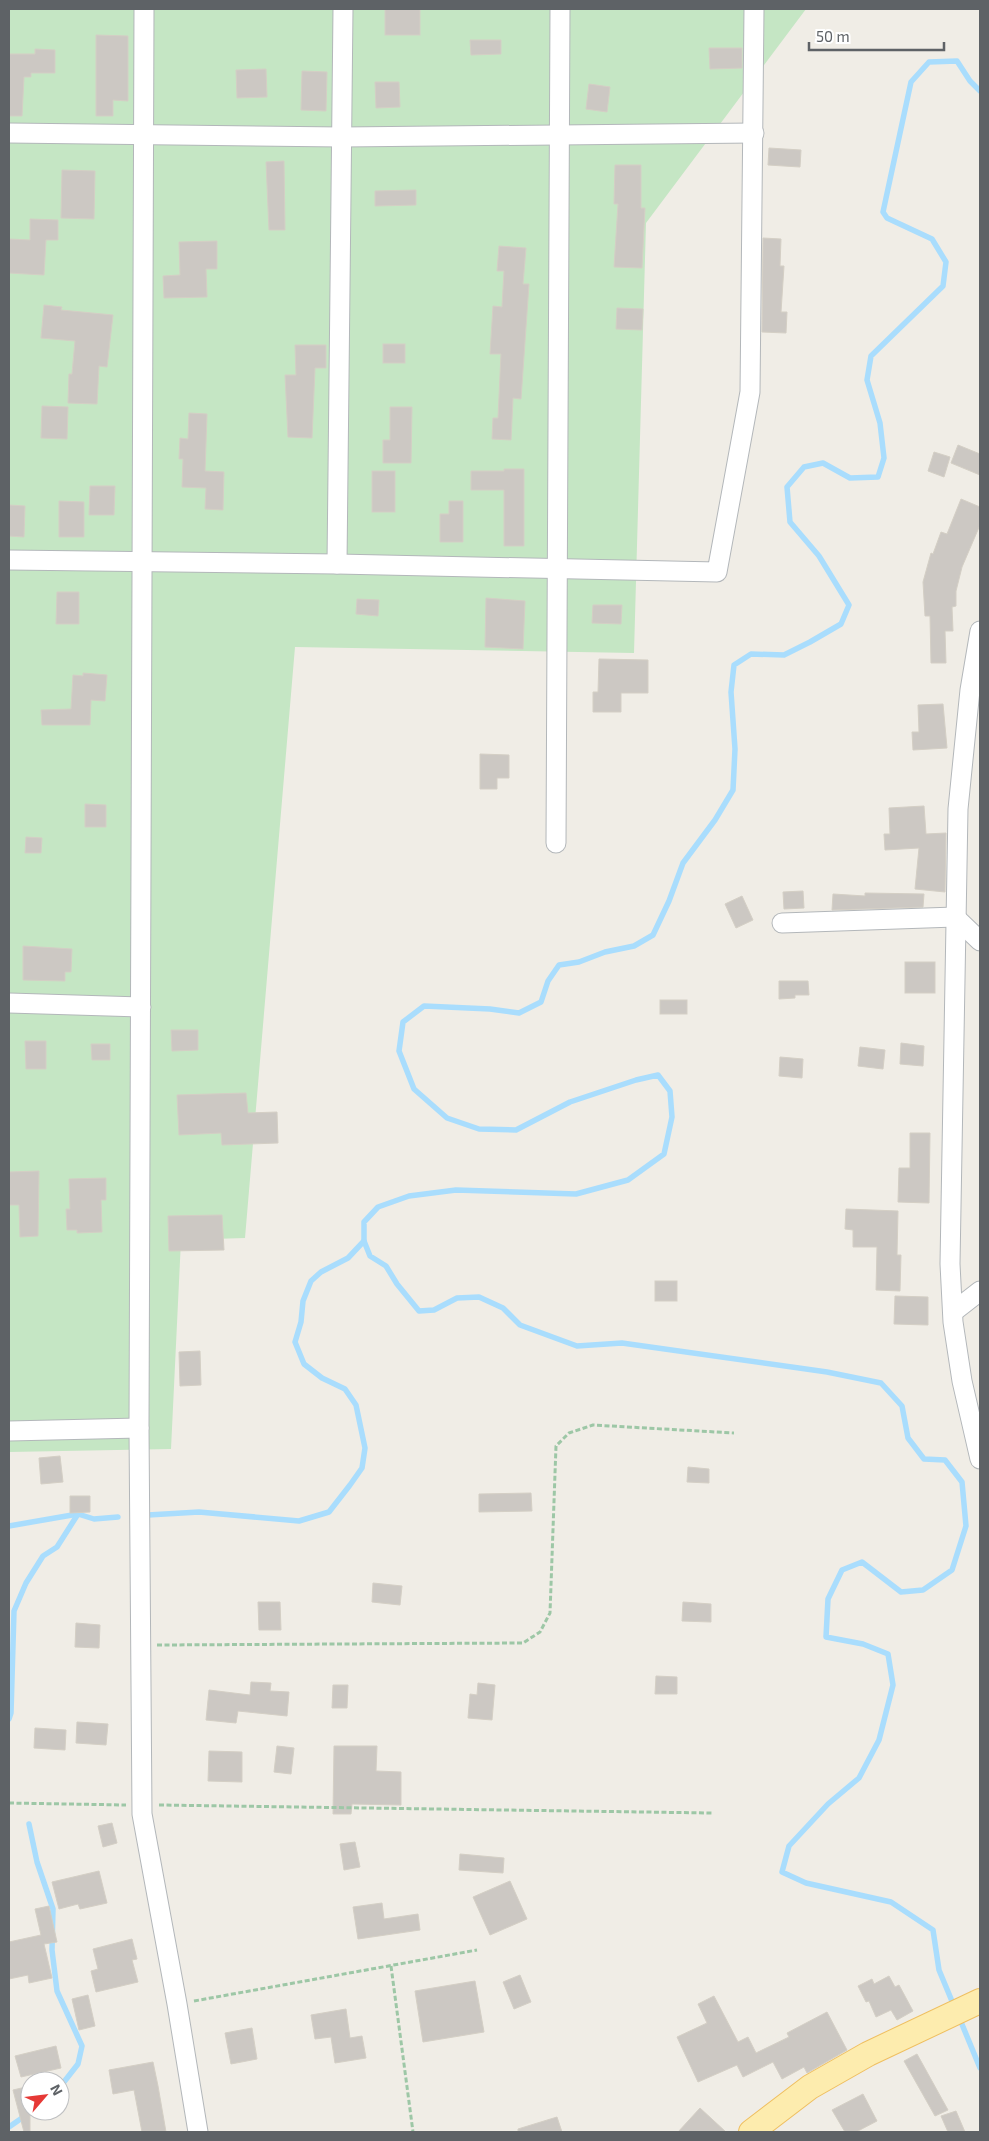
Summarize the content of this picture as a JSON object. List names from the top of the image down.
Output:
{
  "scale_bar": "50 m",
  "north": "top right"
}
